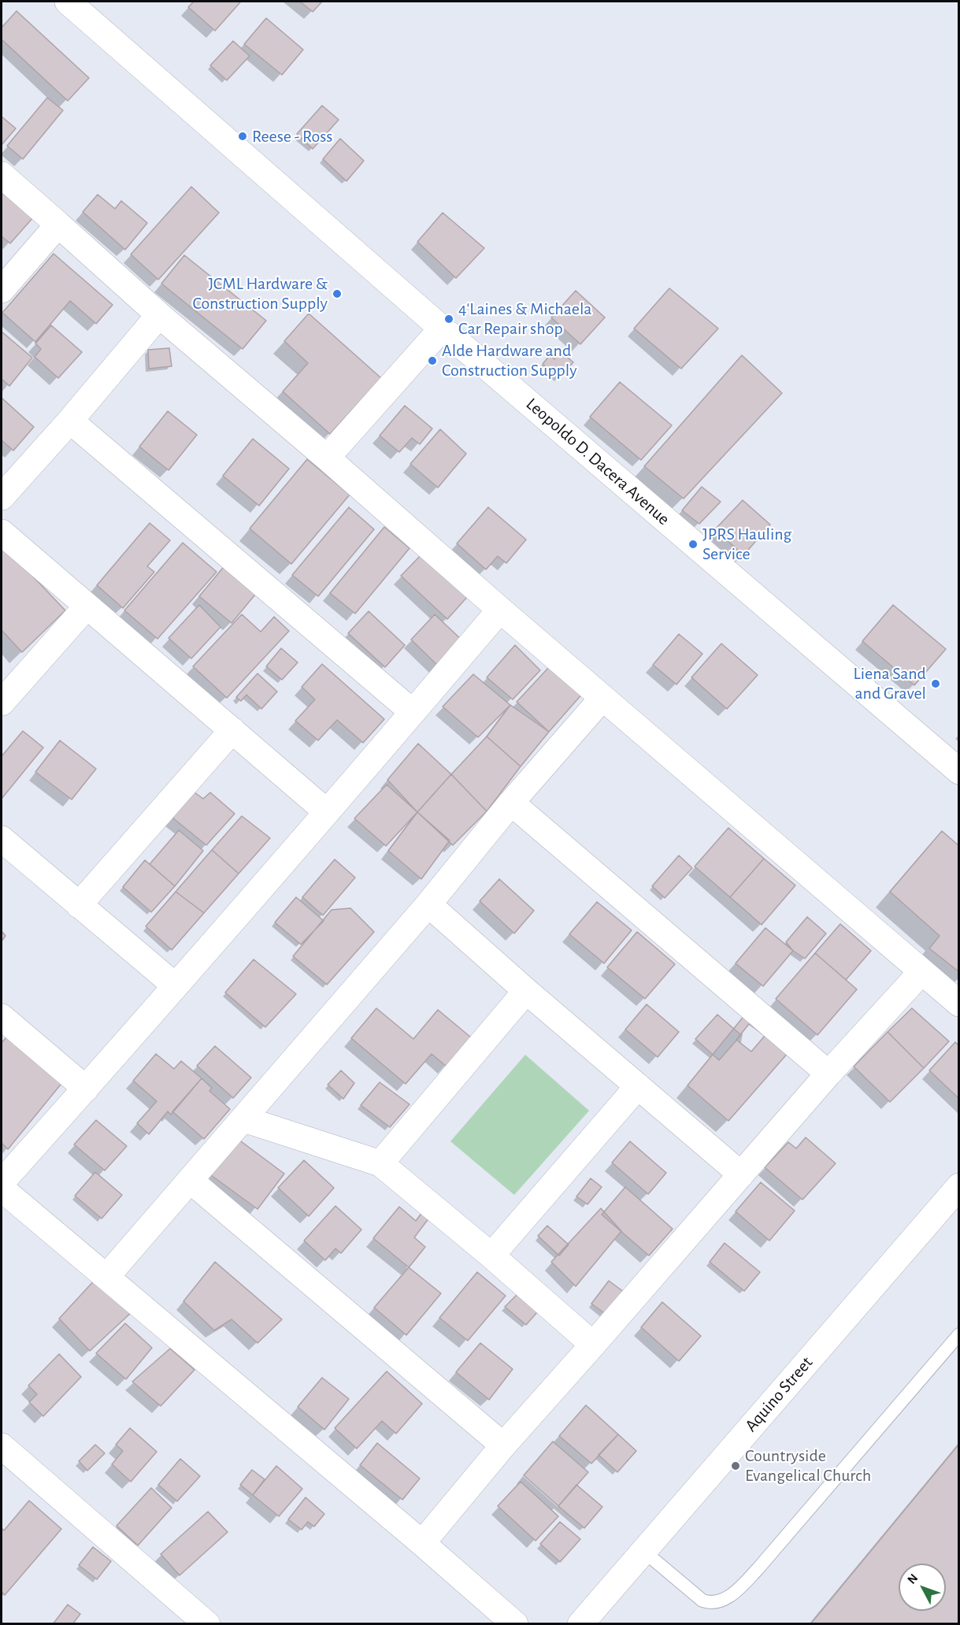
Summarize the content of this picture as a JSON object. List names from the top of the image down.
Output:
{
  "streets": {
    "street": ["Leopoldo D. Dacera Avenue", "Aquino Street"]
  },
  "places": [
    "Reese - Ross",
    "JCML Hardware & Construction Supply",
    "4'Laines & Michaela Car Repair shop",
    "Alde Hardware and Construction Supply",
    "JPRS Hauling Service",
    "Liena Sand and Gravel",
    "Countryside Evangelical Church"
  ],
  "north": "top left"
}
